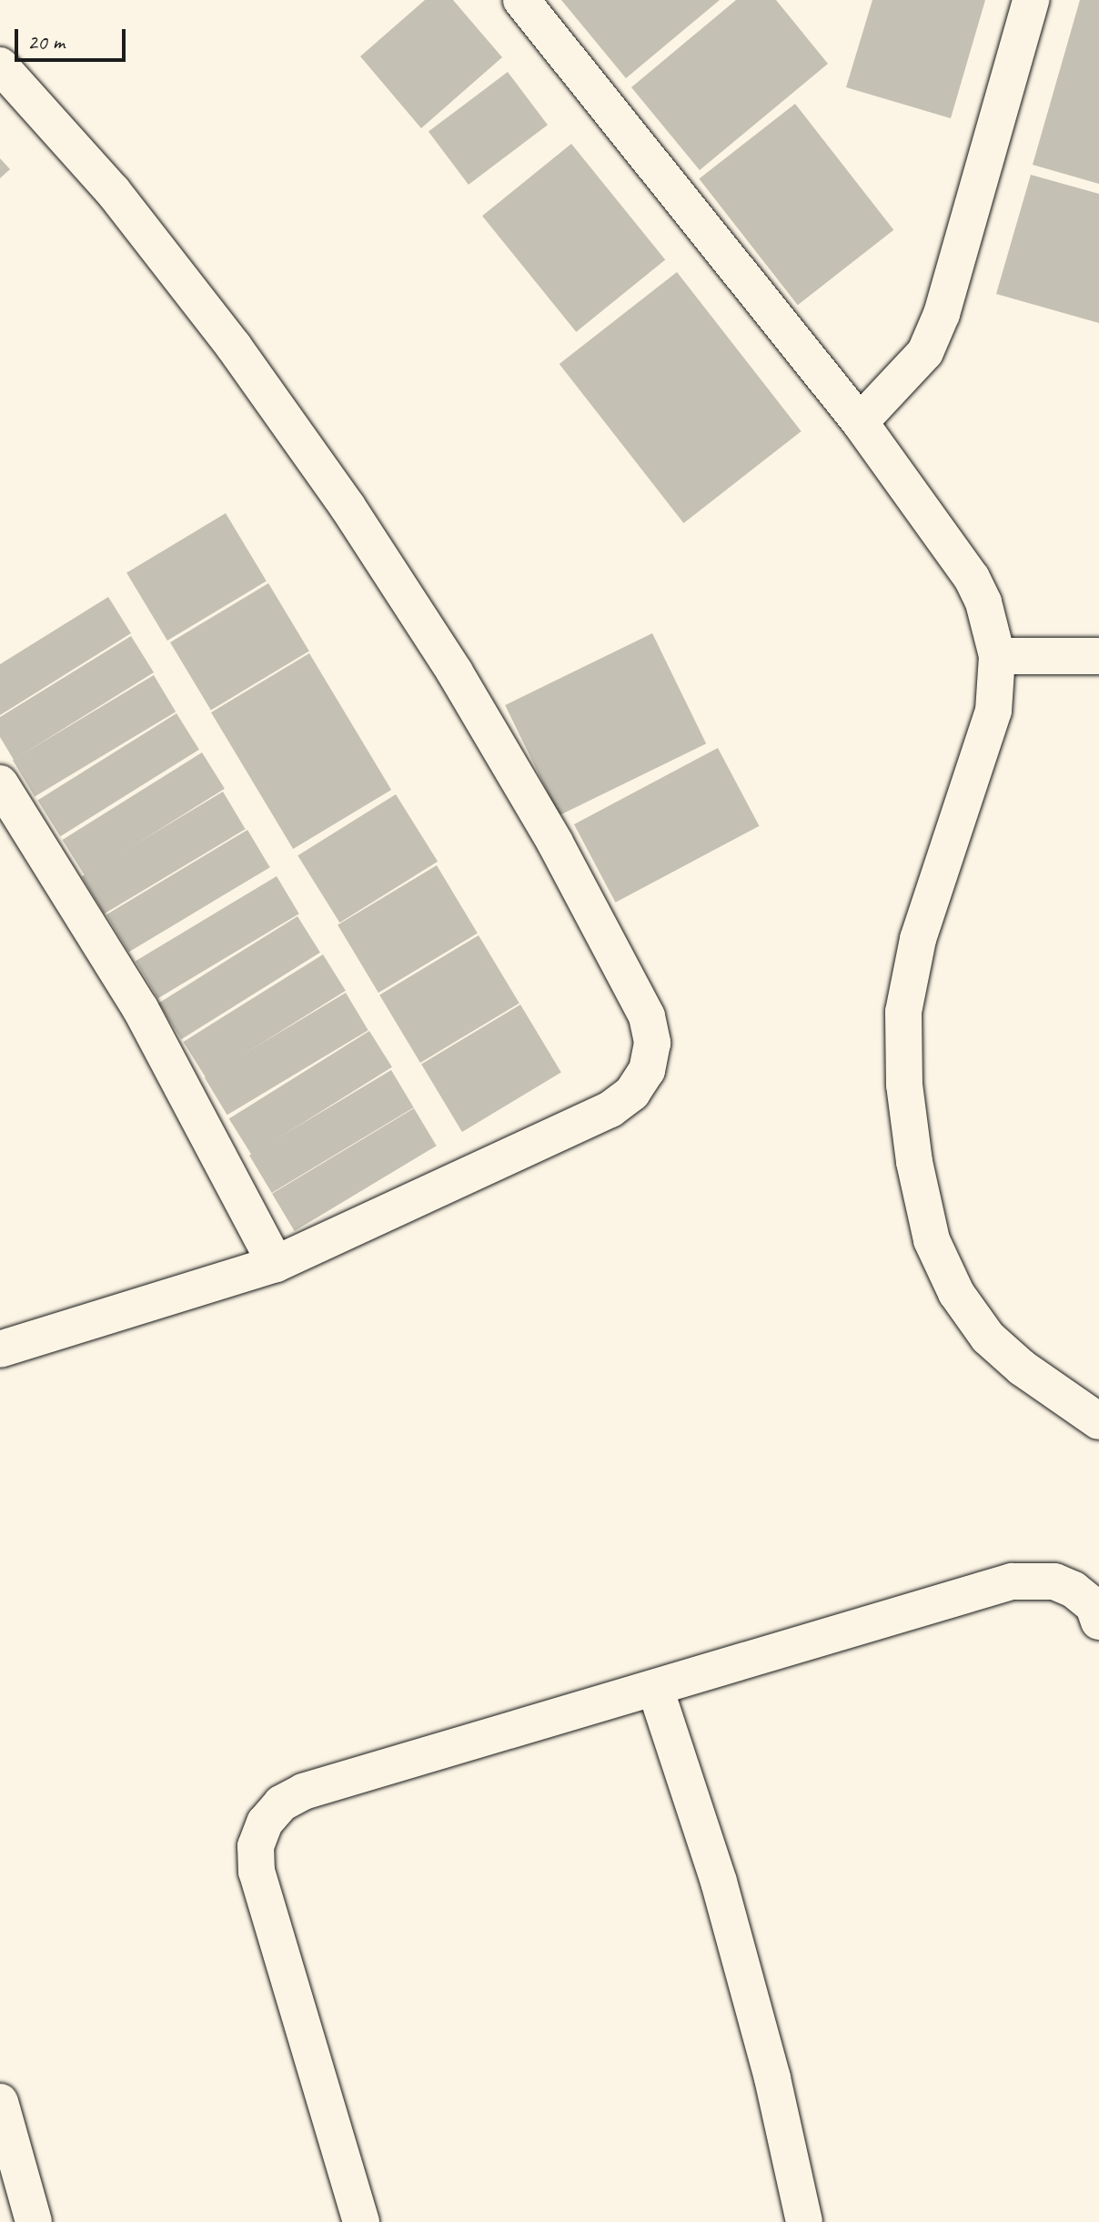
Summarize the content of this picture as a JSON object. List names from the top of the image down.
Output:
{
  "scale_bar": "20 m"
}
